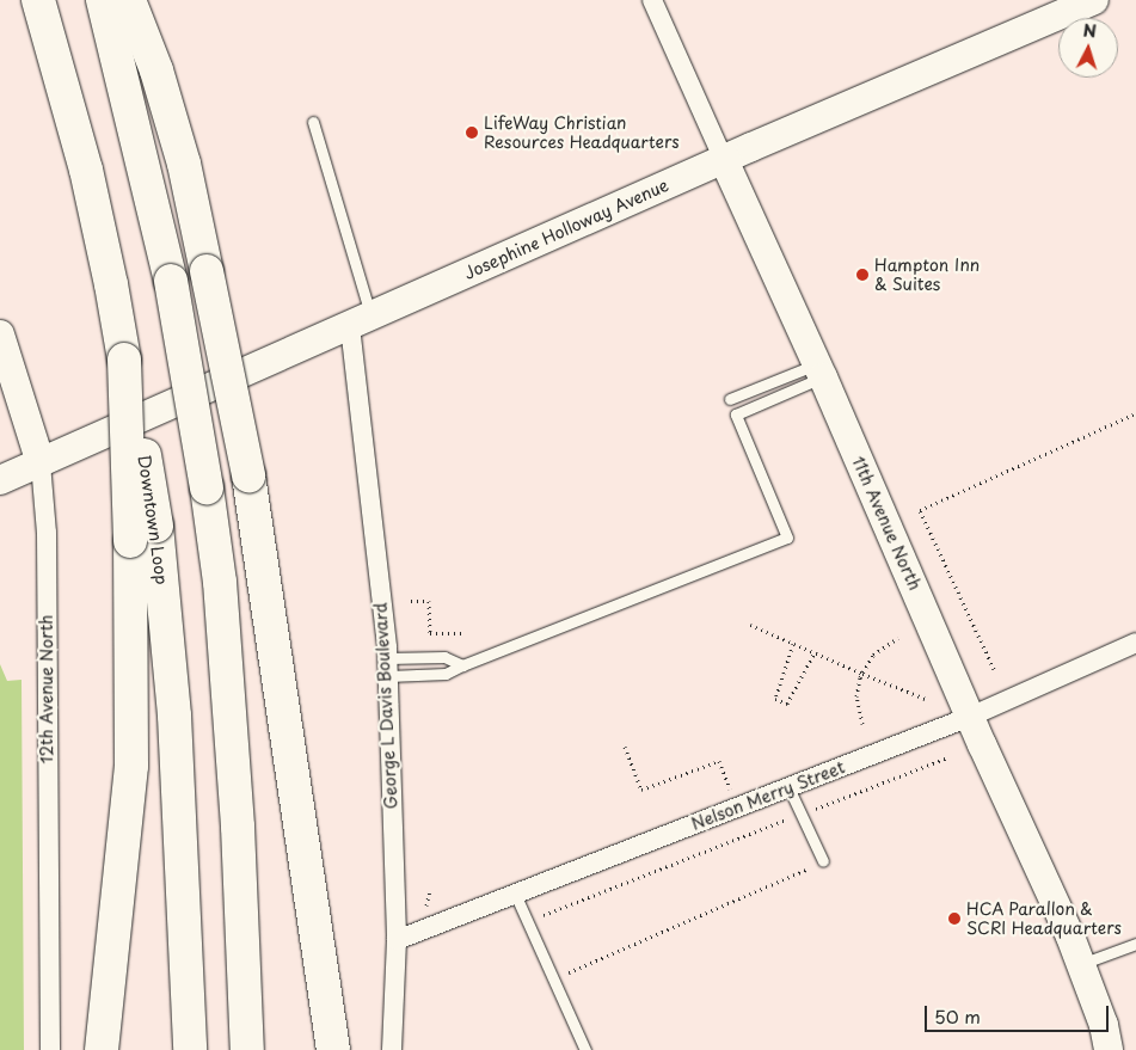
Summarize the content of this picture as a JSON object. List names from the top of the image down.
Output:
{
  "streets": {
    "highway": ["Downtown Loop"],
    "street": [
      "Josephine Holloway Avenue",
      "11th Avenue North",
      "12th Avenue North",
      "George L Davis Boulevard",
      "Nelson Merry Street"
    ]
  },
  "crossings": [
    ["Josephine Holloway Avenue", "11th Avenue North"],
    ["Josephine Holloway Avenue", "12th Avenue North"],
    ["Josephine Holloway Avenue", "George L Davis Boulevard"],
    ["11th Avenue North", "Nelson Merry Street"],
    ["George L Davis Boulevard", "Nelson Merry Street"]
  ],
  "places": ["LifeWay Christian Resources Headquarters", "Hampton Inn & Suites", "HCA Parallon & SCRI Headquarters"],
  "scale_bar": "50 m",
  "north": "top"
}
